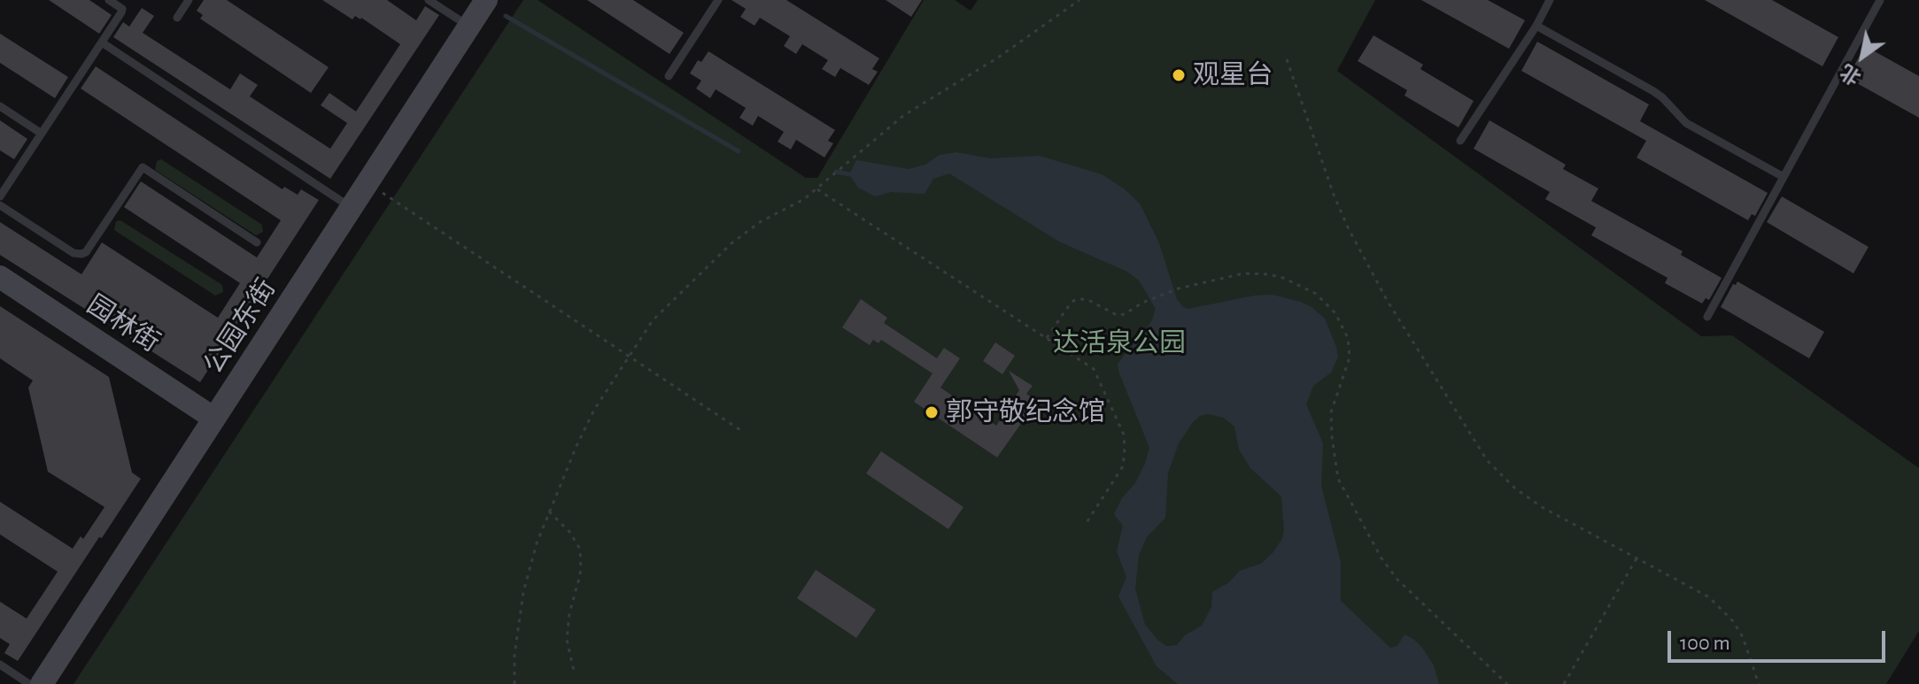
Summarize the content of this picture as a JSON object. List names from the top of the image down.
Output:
{
  "streets": {
    "street": ["园林街", "公园东街"]
  },
  "crossings": [
    ["园林街", "公园东街"]
  ],
  "parks": ["达活泉公园"],
  "places": ["观星台", "郭守敬纪念馆"],
  "scale_bar": "100 m",
  "north": "bottom left"
}
